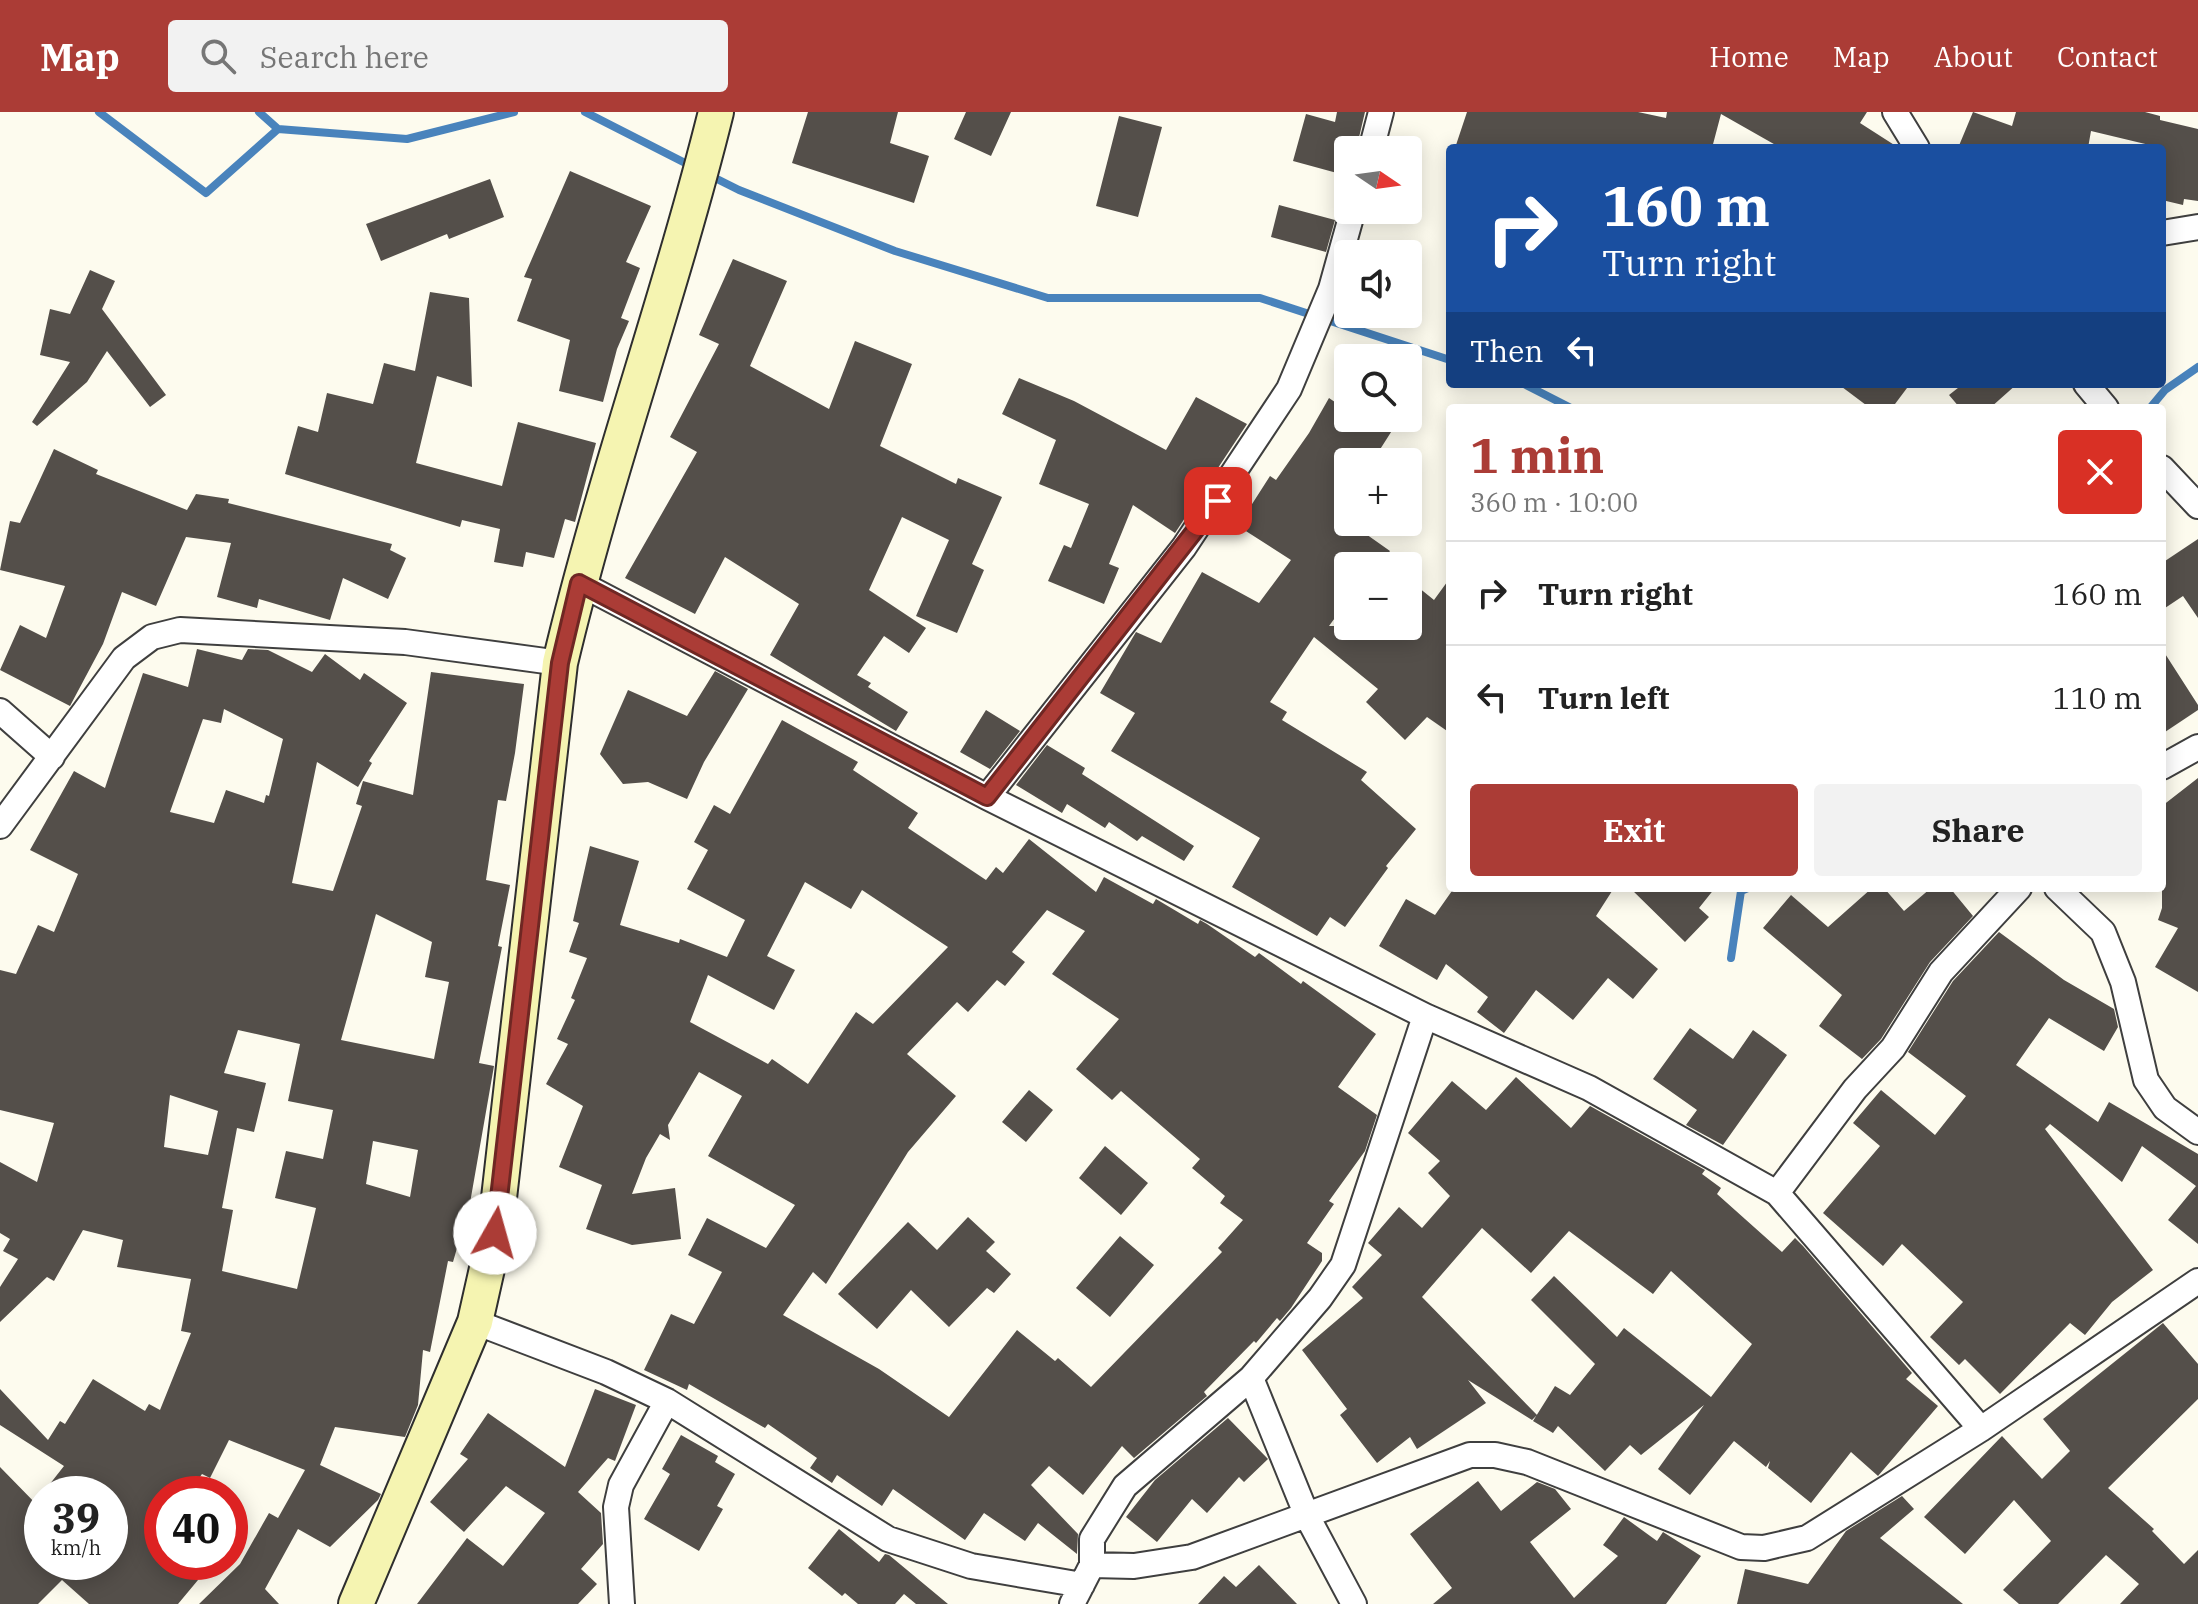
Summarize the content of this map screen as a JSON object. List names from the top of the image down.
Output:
{
  "north": "right",
  "page": {
    "header": "Map",
    "search": "Search here",
    "nav": [
      "Home",
      "Map",
      "About",
      "Contact"
    ],
    "map_buttons": ["+", "−"],
    "turn": ["160 m", "Turn right"],
    "then": "Then",
    "heading": ["1 min", "360 m · 10:00"],
    "list": [
      {
        "name": "Turn right",
        "value": "160 m"
      },
      {
        "name": "Turn left",
        "value": "110 m"
      }
    ],
    "buttons": ["Exit", "Share"],
    "speed": "39 km/h",
    "limit": "40"
  }
}
